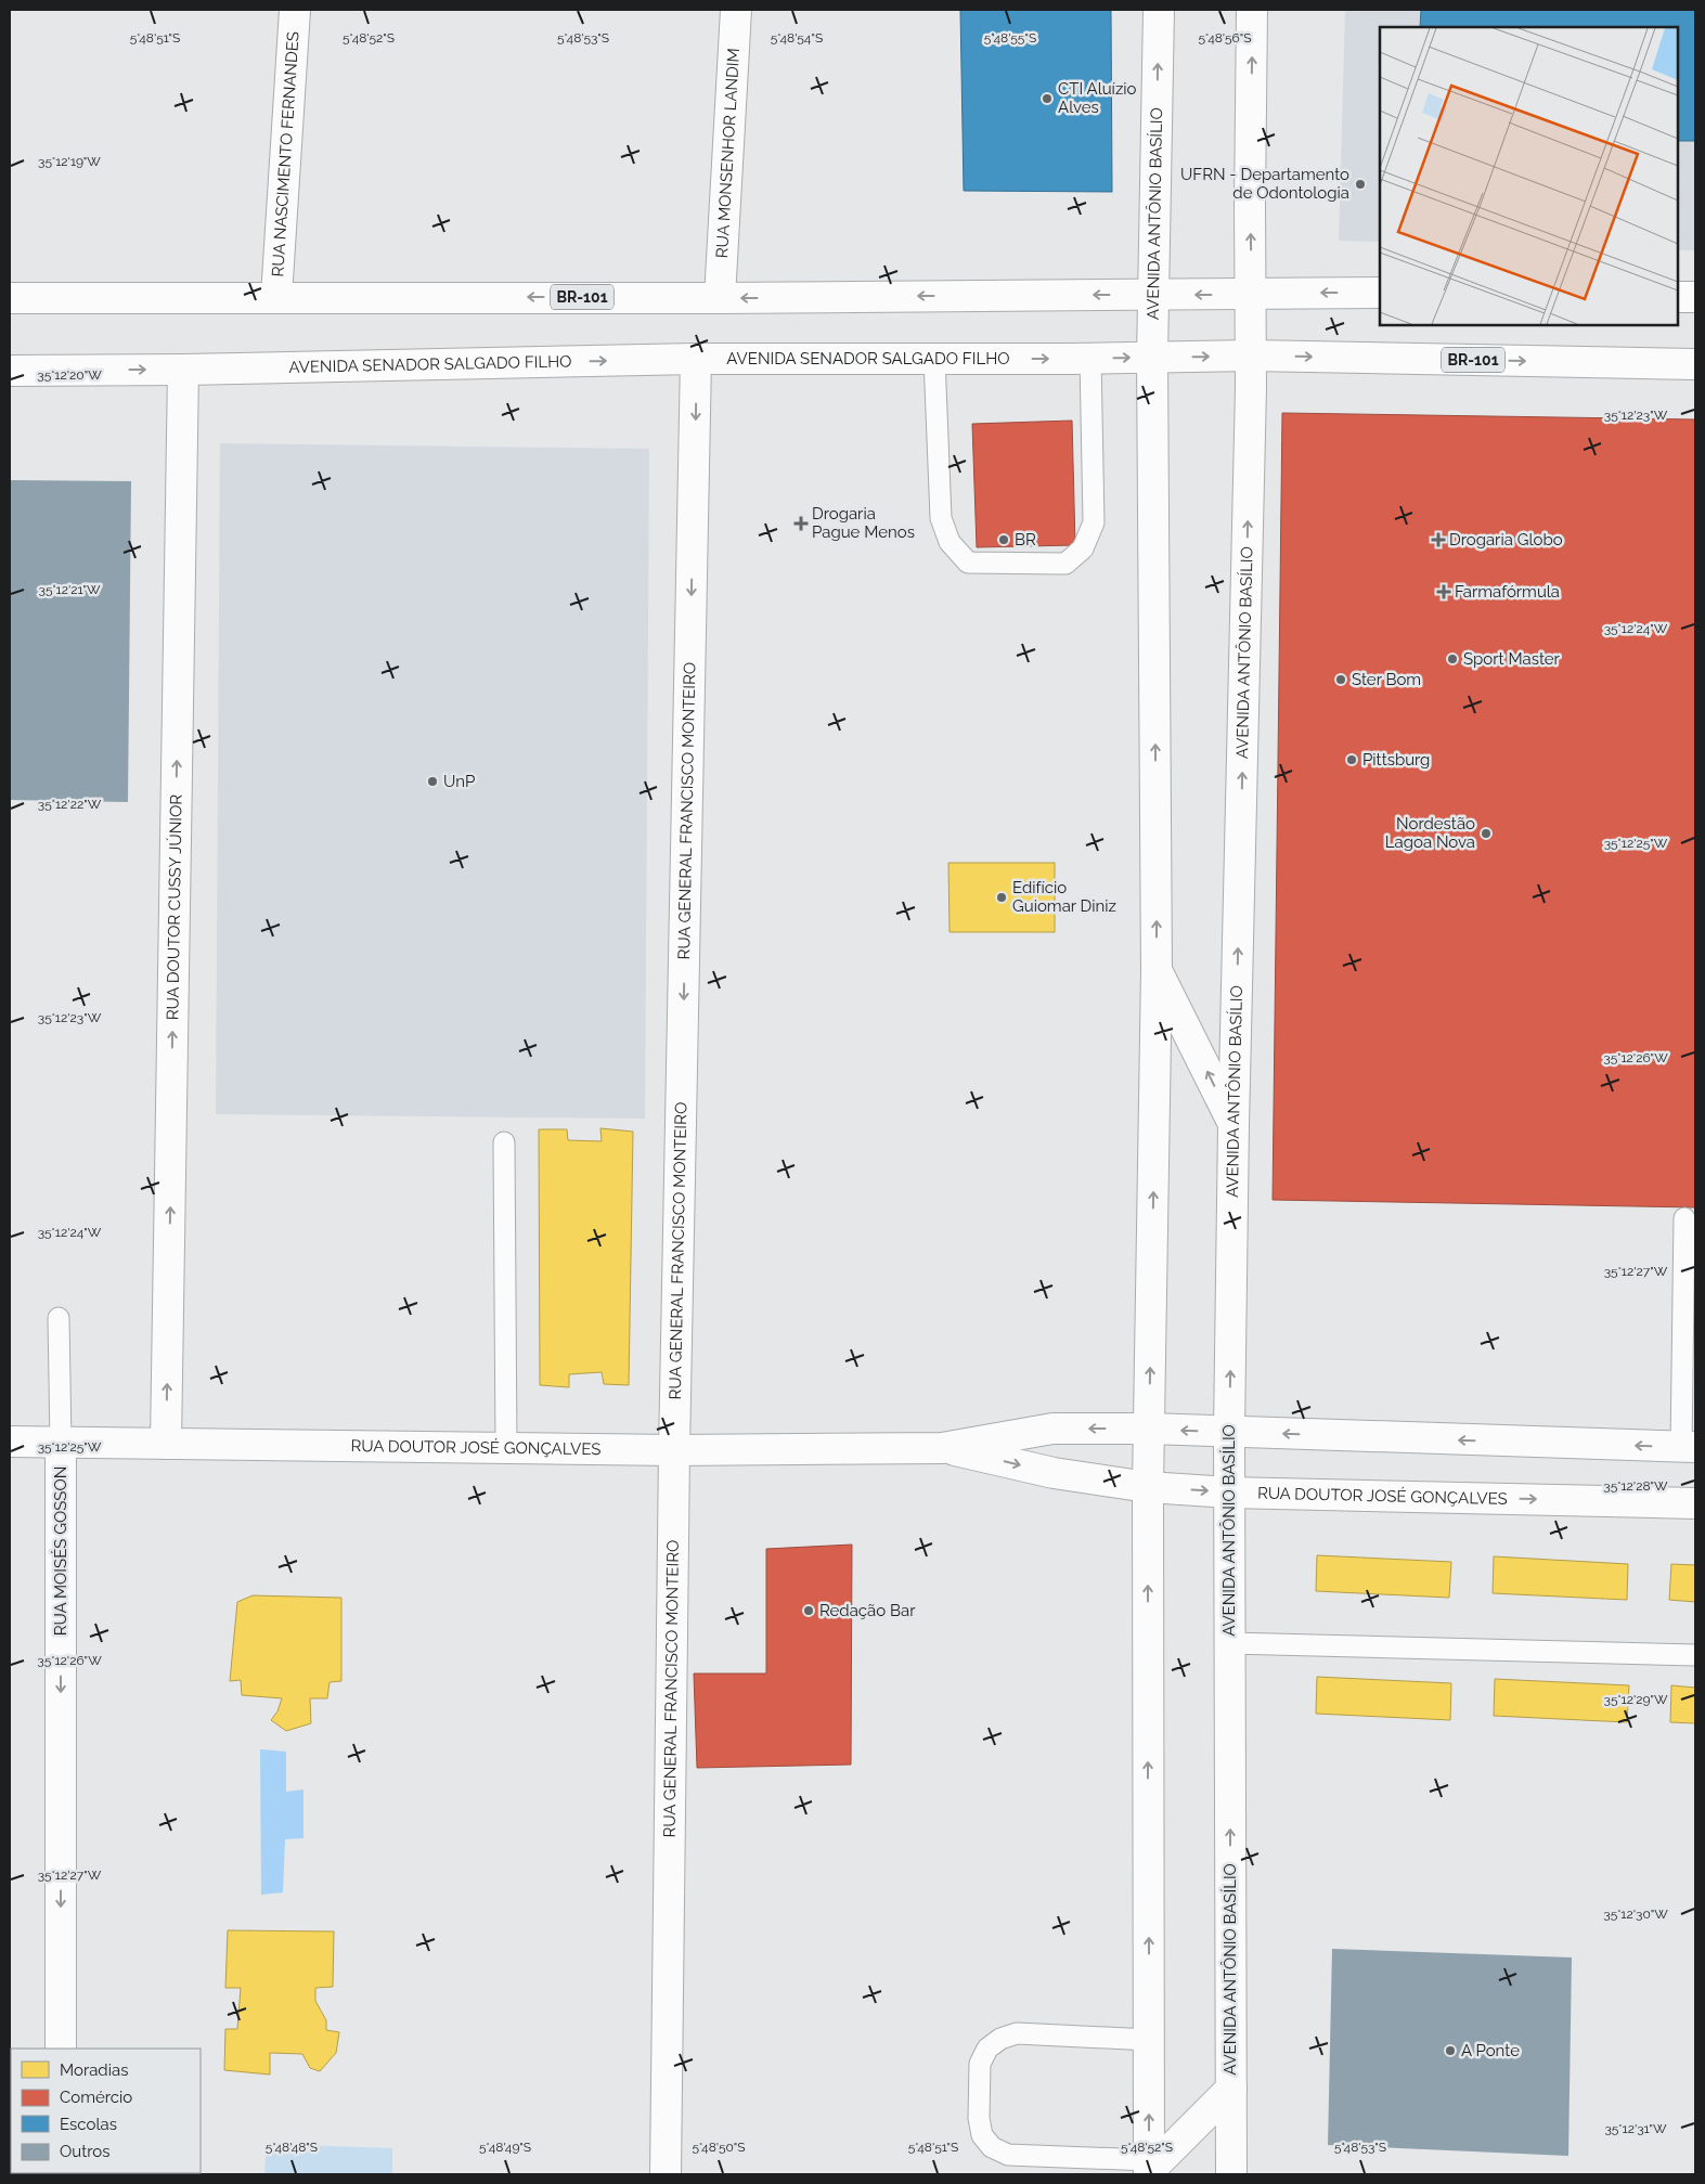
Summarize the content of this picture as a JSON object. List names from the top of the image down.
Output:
{
  "streets": {
    "main road": [
      "RUA NASCIMENTO FERNANDES",
      "RUA MONSENHOR LANDIM",
      "AVENIDA ANTÔNIO BASÍLIO",
      "BR-101",
      "AVENIDA SENADOR SALGADO FILHO",
      "RUA GENERAL FRANCISCO MONTEIRO",
      "RUA DOUTOR CUSSY JÚNIOR",
      "RUA DOUTOR JOSÉ GONÇALVES",
      "RUA MOISÉS GOSSON"
    ]
  },
  "crossings": [
    ["RUA NASCIMENTO FERNANDES", "BR-101"],
    ["RUA MONSENHOR LANDIM", "BR-101"],
    ["AVENIDA ANTÔNIO BASÍLIO", "BR-101"],
    ["AVENIDA ANTÔNIO BASÍLIO", "AVENIDA SENADOR SALGADO FILHO"],
    ["AVENIDA ANTÔNIO BASÍLIO", "RUA DOUTOR JOSÉ GONÇALVES"],
    ["AVENIDA SENADOR SALGADO FILHO", "RUA GENERAL FRANCISCO MONTEIRO"],
    ["AVENIDA SENADOR SALGADO FILHO", "RUA DOUTOR CUSSY JÚNIOR"],
    ["RUA GENERAL FRANCISCO MONTEIRO", "RUA DOUTOR JOSÉ GONÇALVES"],
    ["RUA DOUTOR CUSSY JÚNIOR", "RUA DOUTOR JOSÉ GONÇALVES"],
    ["RUA DOUTOR JOSÉ GONÇALVES", "RUA MOISÉS GOSSON"]
  ],
  "one_way": [
    "AVENIDA ANTÔNIO BASÍLIO",
    "RUA GENERAL FRANCISCO MONTEIRO",
    "RUA DOUTOR CUSSY JÚNIOR",
    "RUA MOISÉS GOSSON"
  ],
  "places": {
    "other": [
      "CTI Aluízio Alves",
      "UFRN - Departamento de Odontologia",
      "BR",
      "Sport Master",
      "Ster Bom",
      "Pittsburg",
      "UnP",
      "Nordestão Lagoa Nova",
      "Edifício Guiomar Diniz",
      "Redação Bar",
      "A Ponte"
    ],
    "health": ["Drogaria Pague Menos", "Drogaria Globo", "Farmafórmula"]
  },
  "legend": [
    "Moradias",
    "Comércio",
    "Escolas",
    "Outros"
  ],
  "coordinates": [
    "5°48'51\"S",
    "5°48'52\"S",
    "5°48'53\"S",
    "5°48'54\"S",
    "5°48'55\"S",
    "5°48'56\"S",
    "35°12'19\"W",
    "35°12'20\"W",
    "35°12'23\"W",
    "35°12'21\"W",
    "35°12'24\"W",
    "35°12'22\"W",
    "35°12'25\"W",
    "35°12'26\"W",
    "35°12'27\"W",
    "35°12'28\"W",
    "35°12'29\"W",
    "35°12'30\"W",
    "35°12'31\"W",
    "5°48'48\"S",
    "5°48'49\"S",
    "5°48'50\"S"
  ]
}
